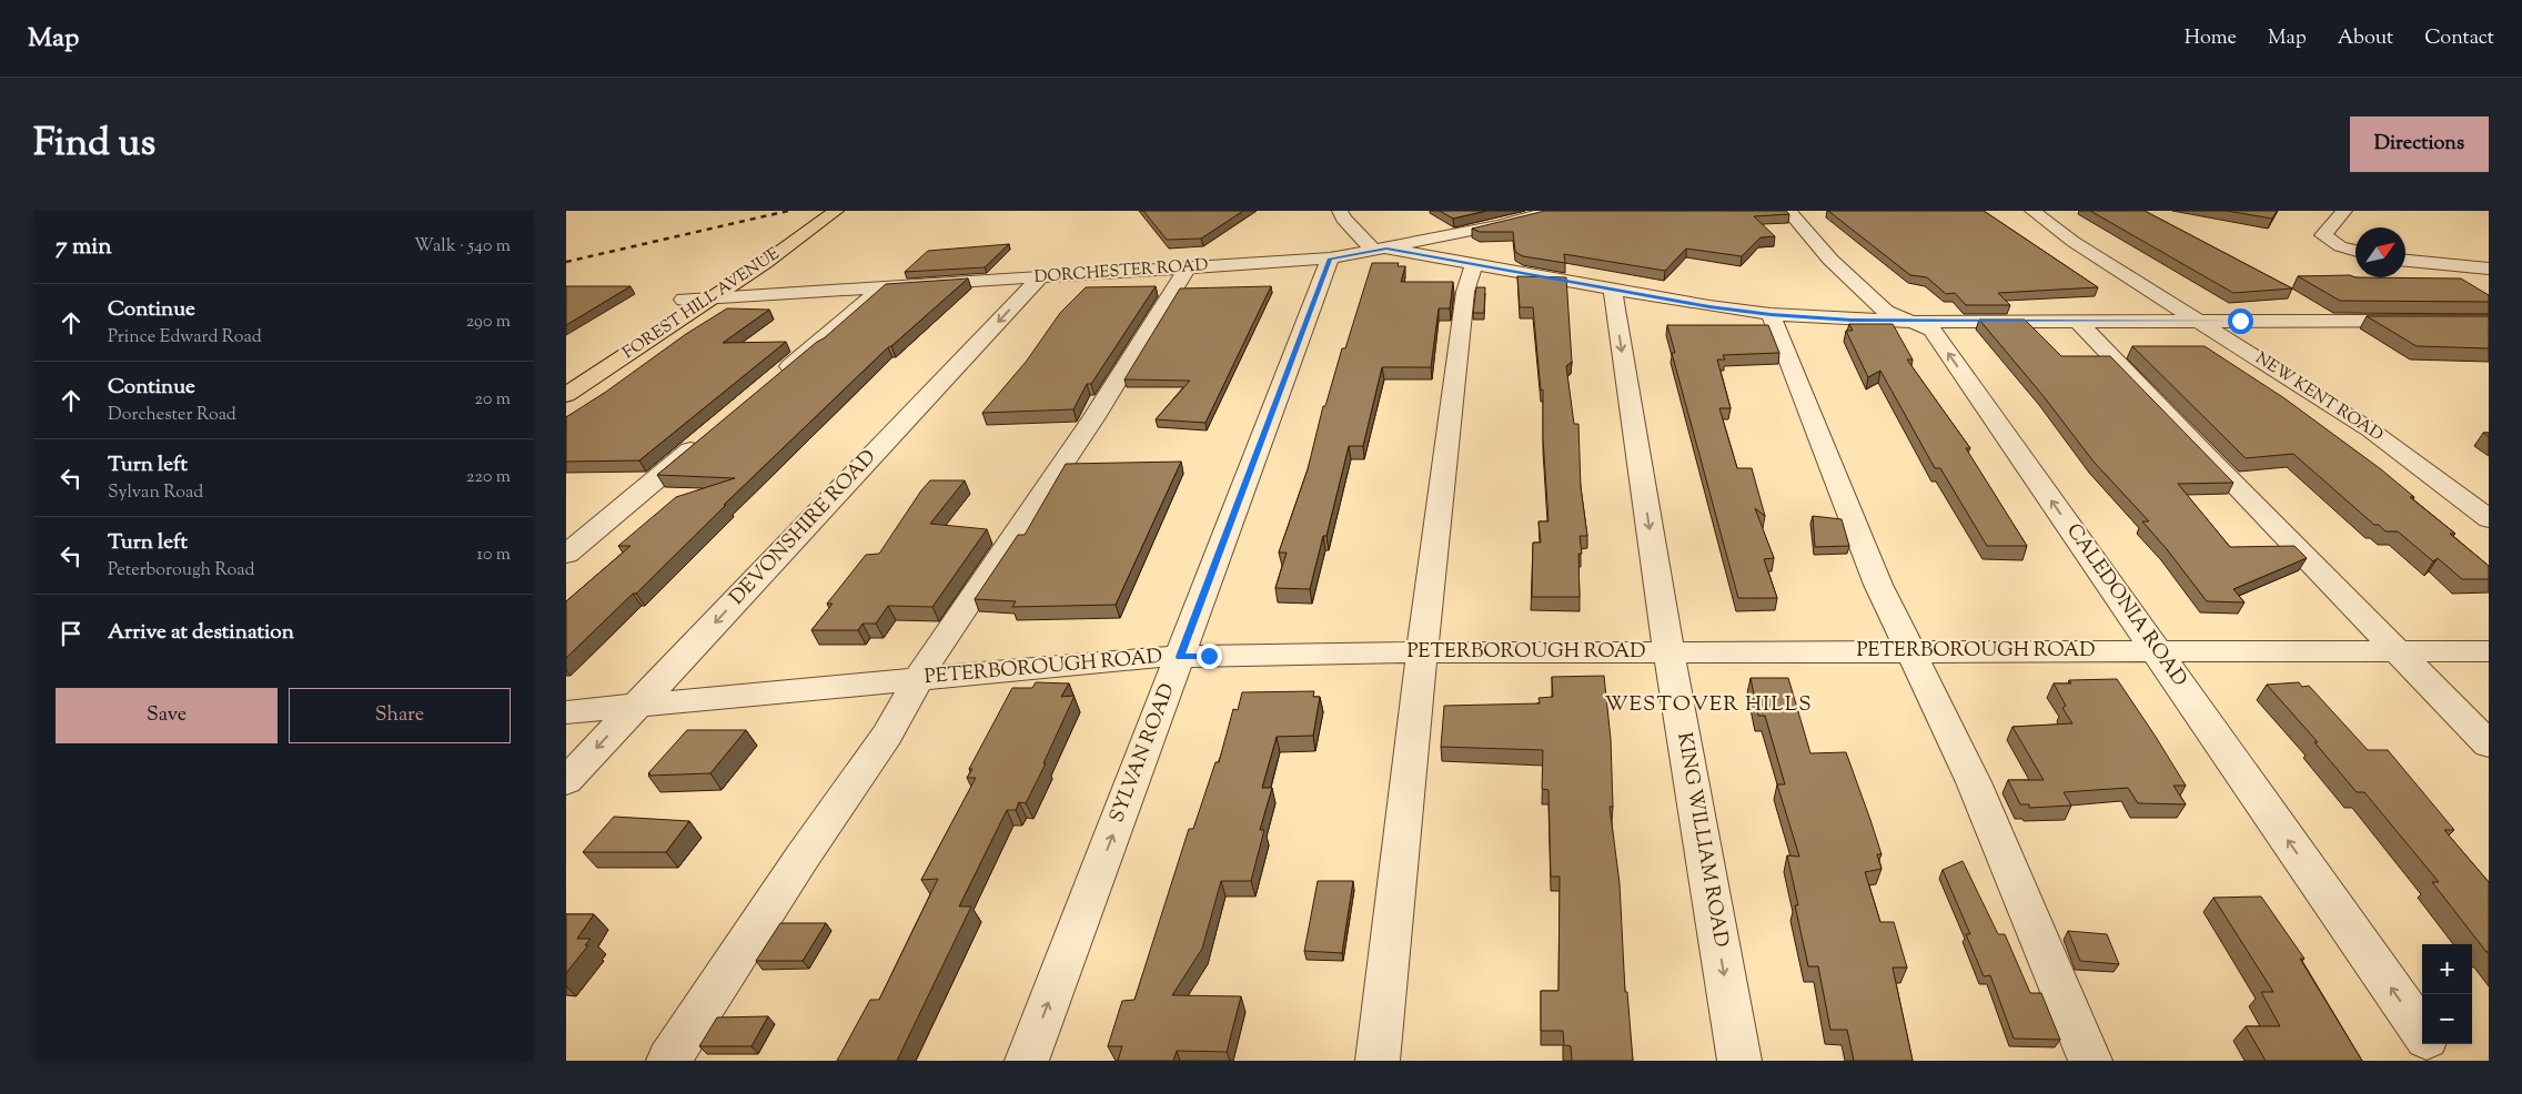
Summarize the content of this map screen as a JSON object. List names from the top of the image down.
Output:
{
  "streets": {
    "main road": ["FOREST HILL AVENUE"],
    "street": [
      "DORCHESTER ROAD",
      "NEW KENT ROAD",
      "DEVONSHIRE ROAD",
      "CALEDONIA ROAD",
      "PETERBOROUGH ROAD",
      "SYLVAN ROAD",
      "KING WILLIAM ROAD"
    ]
  },
  "crossings": [
    ["DORCHESTER ROAD", "FOREST HILL AVENUE"],
    ["DORCHESTER ROAD", "DEVONSHIRE ROAD"],
    ["DORCHESTER ROAD", "SYLVAN ROAD"],
    ["DEVONSHIRE ROAD", "PETERBOROUGH ROAD"],
    ["CALEDONIA ROAD", "PETERBOROUGH ROAD"],
    ["PETERBOROUGH ROAD", "SYLVAN ROAD"],
    ["PETERBOROUGH ROAD", "KING WILLIAM ROAD"]
  ],
  "districts": ["WESTOVER HILLS"],
  "north": "top right",
  "page": {
    "header": "Map",
    "nav": [
      "Home",
      "Map",
      "About",
      "Contact"
    ],
    "title": "Find us",
    "buttons": [
      "Directions",
      ["Save", "Share"]
    ],
    "heading": ["7 min", "Walk · 540 m"],
    "list": [
      ["Continue", "Prince Edward Road", "290 m"],
      ["Continue", "Dorchester Road", "20 m"],
      ["Turn left", "Sylvan Road", "220 m"],
      ["Turn left", "Peterborough Road", "10 m"],
      "Arrive at destination"
    ],
    "map_buttons": ["+", "−"]
  }
}
